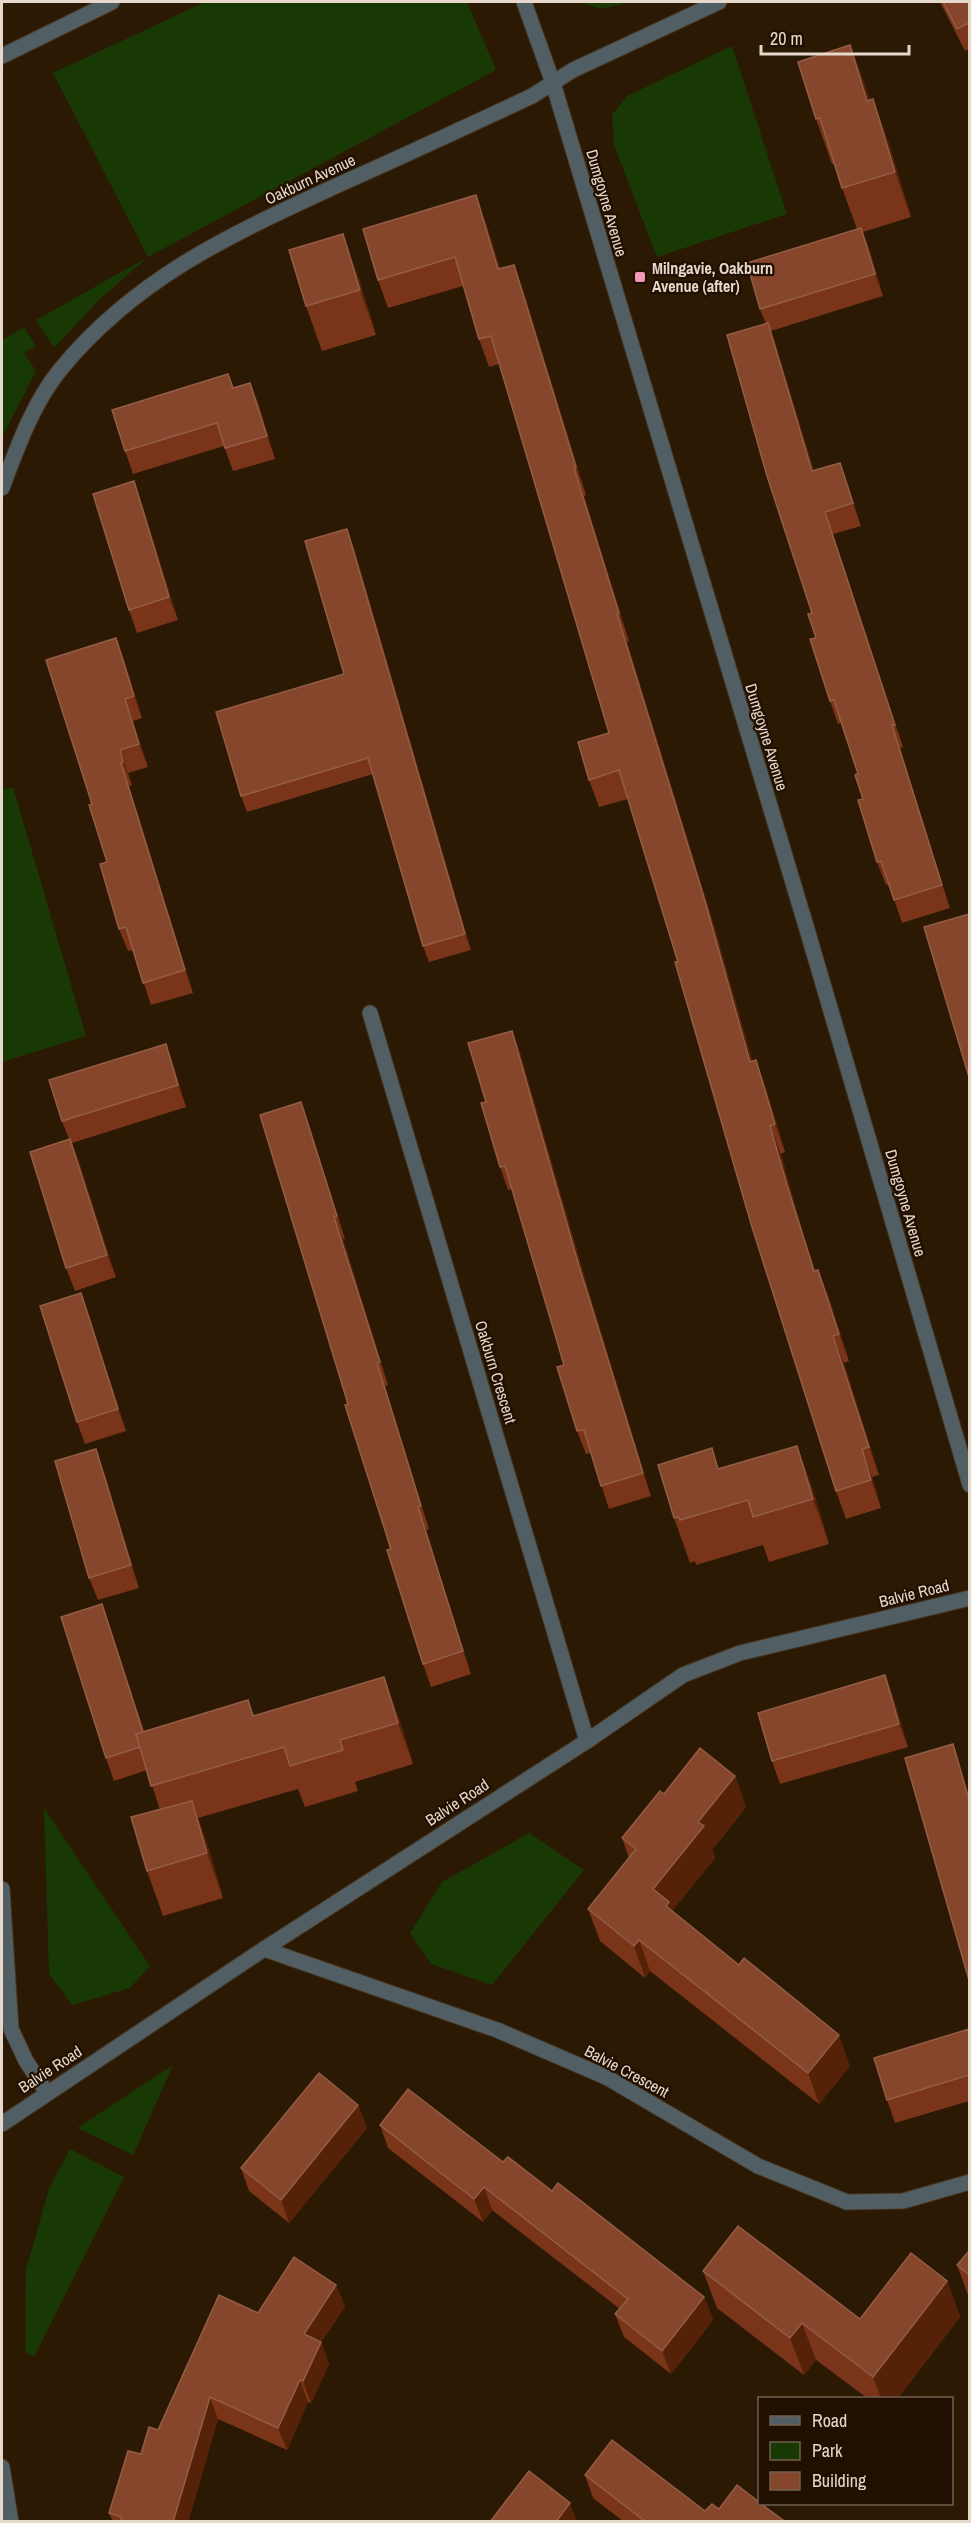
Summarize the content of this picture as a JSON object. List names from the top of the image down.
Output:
{
  "streets": {
    "street": [
      "Oakburn Avenue",
      "Dumgoyne Avenue",
      "Oakburn Crescent",
      "Balvie Road",
      "Balvie Crescent"
    ]
  },
  "crossings": [
    ["Oakburn Avenue", "Dumgoyne Avenue"],
    ["Oakburn Crescent", "Balvie Road"],
    ["Balvie Road", "Balvie Crescent"]
  ],
  "places": {
    "transit": ["Milngavie, Oakburn Avenue (after)"]
  },
  "legend": ["Road", "Park", "Building"],
  "scale_bar": "20 m"
}
